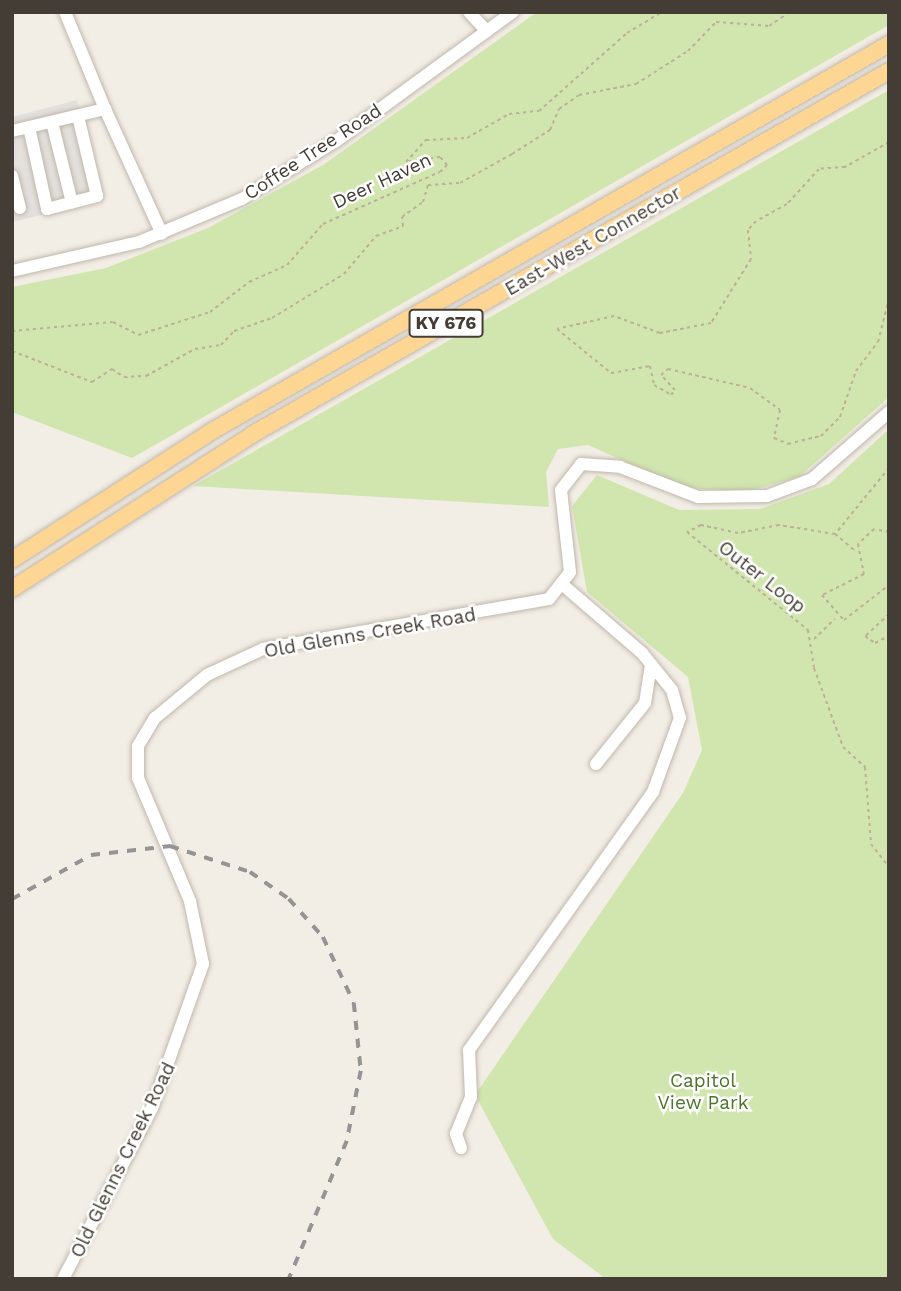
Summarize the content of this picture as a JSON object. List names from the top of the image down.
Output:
{
  "streets": {
    "main road": ["East-West Connector", "KY 676"],
    "street": ["Coffee Tree Road", "Old Glenns Creek Road"],
    "path": ["Deer Haven", "Outer Loop"]
  },
  "parks": ["Capitol View Park"]
}
